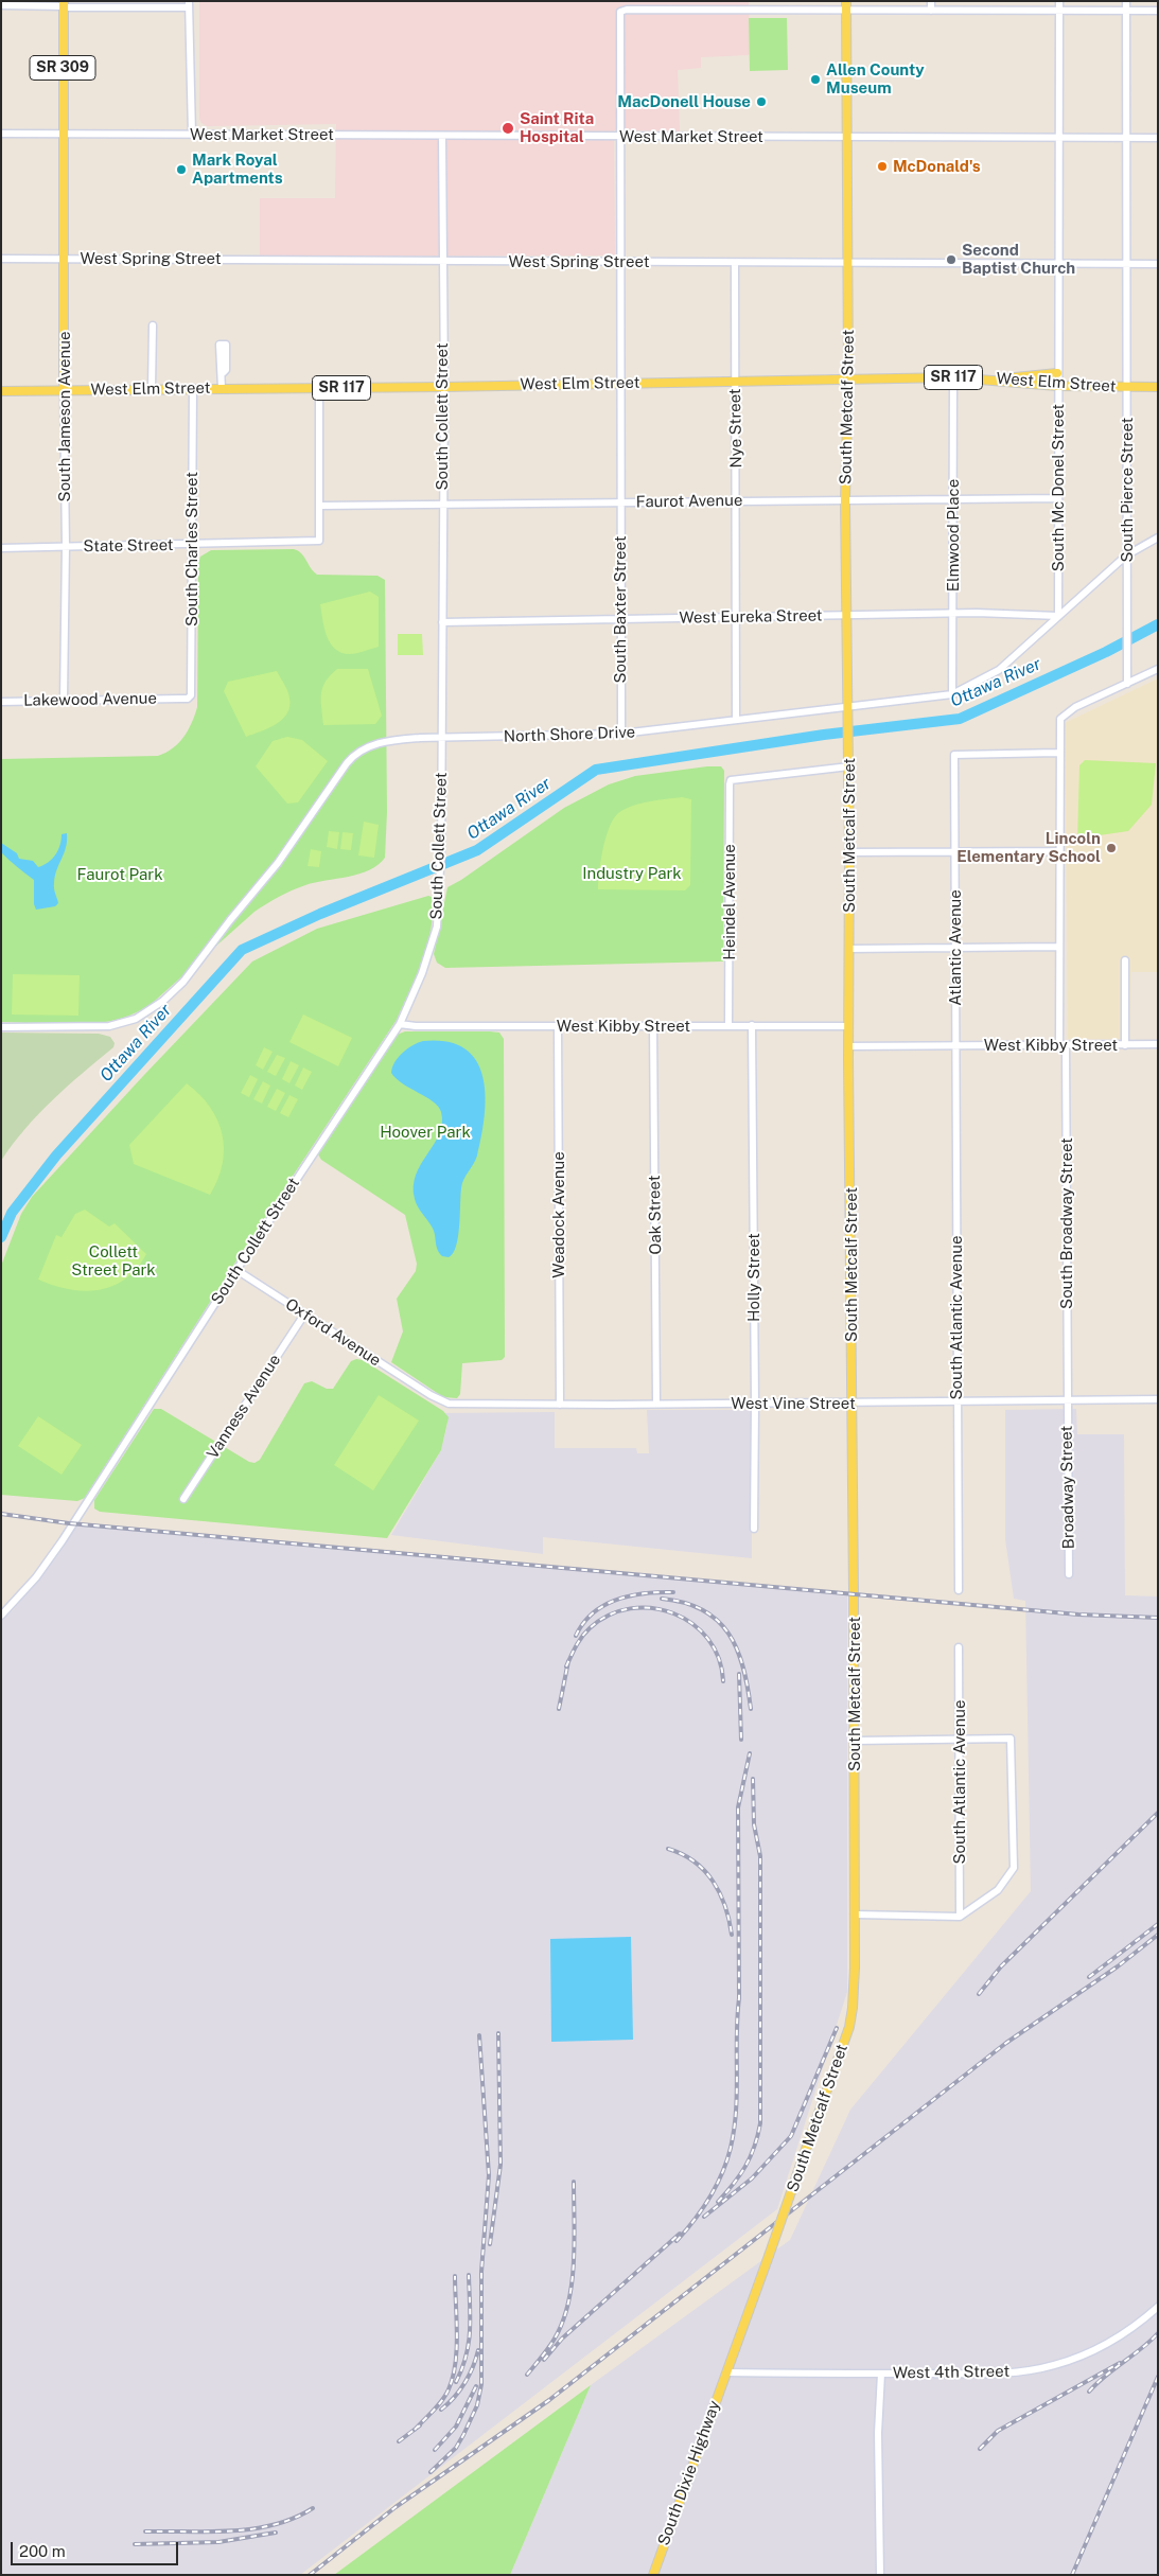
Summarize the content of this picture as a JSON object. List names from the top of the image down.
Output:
{
  "streets": {
    "main road": [
      "SR 309",
      "SR 117",
      "West Elm Street",
      "South Metcalf Street",
      "South Jameson Avenue",
      "South Dixie Highway"
    ],
    "street": [
      "West Market Street",
      "West Spring Street",
      "South Collett Street",
      "Nye Street",
      "South Mc Donel Street",
      "South Pierce Street",
      "Faurot Avenue",
      "Elmwood Place",
      "State Street",
      "South Charles Street",
      "South Baxter Street",
      "West Eureka Street",
      "Lakewood Avenue",
      "North Shore Drive",
      "Heindel Avenue",
      "Atlantic Avenue",
      "West Kibby Street",
      "Weadock Avenue",
      "Oak Street",
      "South Broadway Street",
      "Holly Street",
      "South Atlantic Avenue",
      "Oxford Avenue",
      "West Vine Street",
      "Vanness Avenue",
      "Broadway Street",
      "West 4th Street"
    ]
  },
  "crossings": [
    ["SR 309", "West Market Street"],
    ["SR 309", "South Jameson Avenue"],
    ["West Market Street", "South Metcalf Street"],
    ["West Market Street", "South Jameson Avenue"],
    ["West Market Street", "South Collett Street"],
    ["West Market Street", "South Mc Donel Street"],
    ["West Market Street", "South Pierce Street"],
    ["West Market Street", "South Baxter Street"],
    ["West Spring Street", "South Metcalf Street"],
    ["West Spring Street", "South Jameson Avenue"],
    ["West Spring Street", "South Collett Street"],
    ["West Spring Street", "Nye Street"],
    ["West Spring Street", "South Mc Donel Street"],
    ["West Spring Street", "South Pierce Street"],
    ["West Spring Street", "South Baxter Street"],
    ["West Elm Street", "South Metcalf Street"],
    ["West Elm Street", "South Jameson Avenue"],
    ["West Elm Street", "South Collett Street"],
    ["West Elm Street", "Nye Street"],
    ["West Elm Street", "South Mc Donel Street"],
    ["West Elm Street", "South Pierce Street"],
    ["West Elm Street", "Elmwood Place"],
    ["West Elm Street", "South Charles Street"],
    ["West Elm Street", "South Baxter Street"],
    ["South Metcalf Street", "Faurot Avenue"],
    ["South Metcalf Street", "South Baxter Street"],
    ["South Metcalf Street", "West Eureka Street"],
    ["South Metcalf Street", "North Shore Drive"],
    ["South Metcalf Street", "Heindel Avenue"],
    ["South Metcalf Street", "West Kibby Street"],
    ["South Metcalf Street", "West Vine Street"],
    ["South Metcalf Street", "West 4th Street"],
    ["South Metcalf Street", "South Dixie Highway"],
    ["South Jameson Avenue", "State Street"],
    ["South Jameson Avenue", "Lakewood Avenue"],
    ["South Collett Street", "Faurot Avenue"],
    ["South Collett Street", "West Eureka Street"],
    ["South Collett Street", "North Shore Drive"],
    ["South Collett Street", "West Kibby Street"],
    ["South Collett Street", "Oxford Avenue"],
    ["Nye Street", "Faurot Avenue"],
    ["Nye Street", "West Eureka Street"],
    ["Nye Street", "North Shore Drive"],
    ["South Mc Donel Street", "Faurot Avenue"],
    ["South Mc Donel Street", "West Eureka Street"],
    ["South Mc Donel Street", "North Shore Drive"],
    ["South Pierce Street", "North Shore Drive"],
    ["Faurot Avenue", "Elmwood Place"],
    ["Faurot Avenue", "State Street"],
    ["Faurot Avenue", "South Baxter Street"],
    ["Elmwood Place", "West Eureka Street"],
    ["Elmwood Place", "North Shore Drive"],
    ["State Street", "South Charles Street"],
    ["South Charles Street", "Lakewood Avenue"],
    ["South Baxter Street", "West Eureka Street"],
    ["South Baxter Street", "North Shore Drive"],
    ["West Eureka Street", "North Shore Drive"],
    ["Heindel Avenue", "West Kibby Street"],
    ["Atlantic Avenue", "West Kibby Street"],
    ["Atlantic Avenue", "South Atlantic Avenue"],
    ["West Kibby Street", "Weadock Avenue"],
    ["West Kibby Street", "Oak Street"],
    ["West Kibby Street", "South Broadway Street"],
    ["West Kibby Street", "Holly Street"],
    ["West Kibby Street", "South Atlantic Avenue"],
    ["Weadock Avenue", "West Vine Street"],
    ["Oak Street", "West Vine Street"],
    ["South Broadway Street", "West Vine Street"],
    ["South Broadway Street", "Broadway Street"],
    ["Holly Street", "West Vine Street"],
    ["South Atlantic Avenue", "West Vine Street"],
    ["Oxford Avenue", "West Vine Street"],
    ["Oxford Avenue", "Vanness Avenue"],
    ["West Vine Street", "Broadway Street"],
    ["West 4th Street", "South Dixie Highway"]
  ],
  "water": ["Ottawa River"],
  "parks": [
    "Industry Park",
    "Faurot Park",
    "Hoover Park",
    "Collett Street Park"
  ],
  "places": [
    "Allen County Museum",
    "MacDonell House",
    "Saint Rita Hospital",
    "McDonald's",
    "Mark Royal Apartments",
    "Second Baptist Church",
    "Lincoln Elementary School"
  ],
  "scale_bar": "200 m"
}
